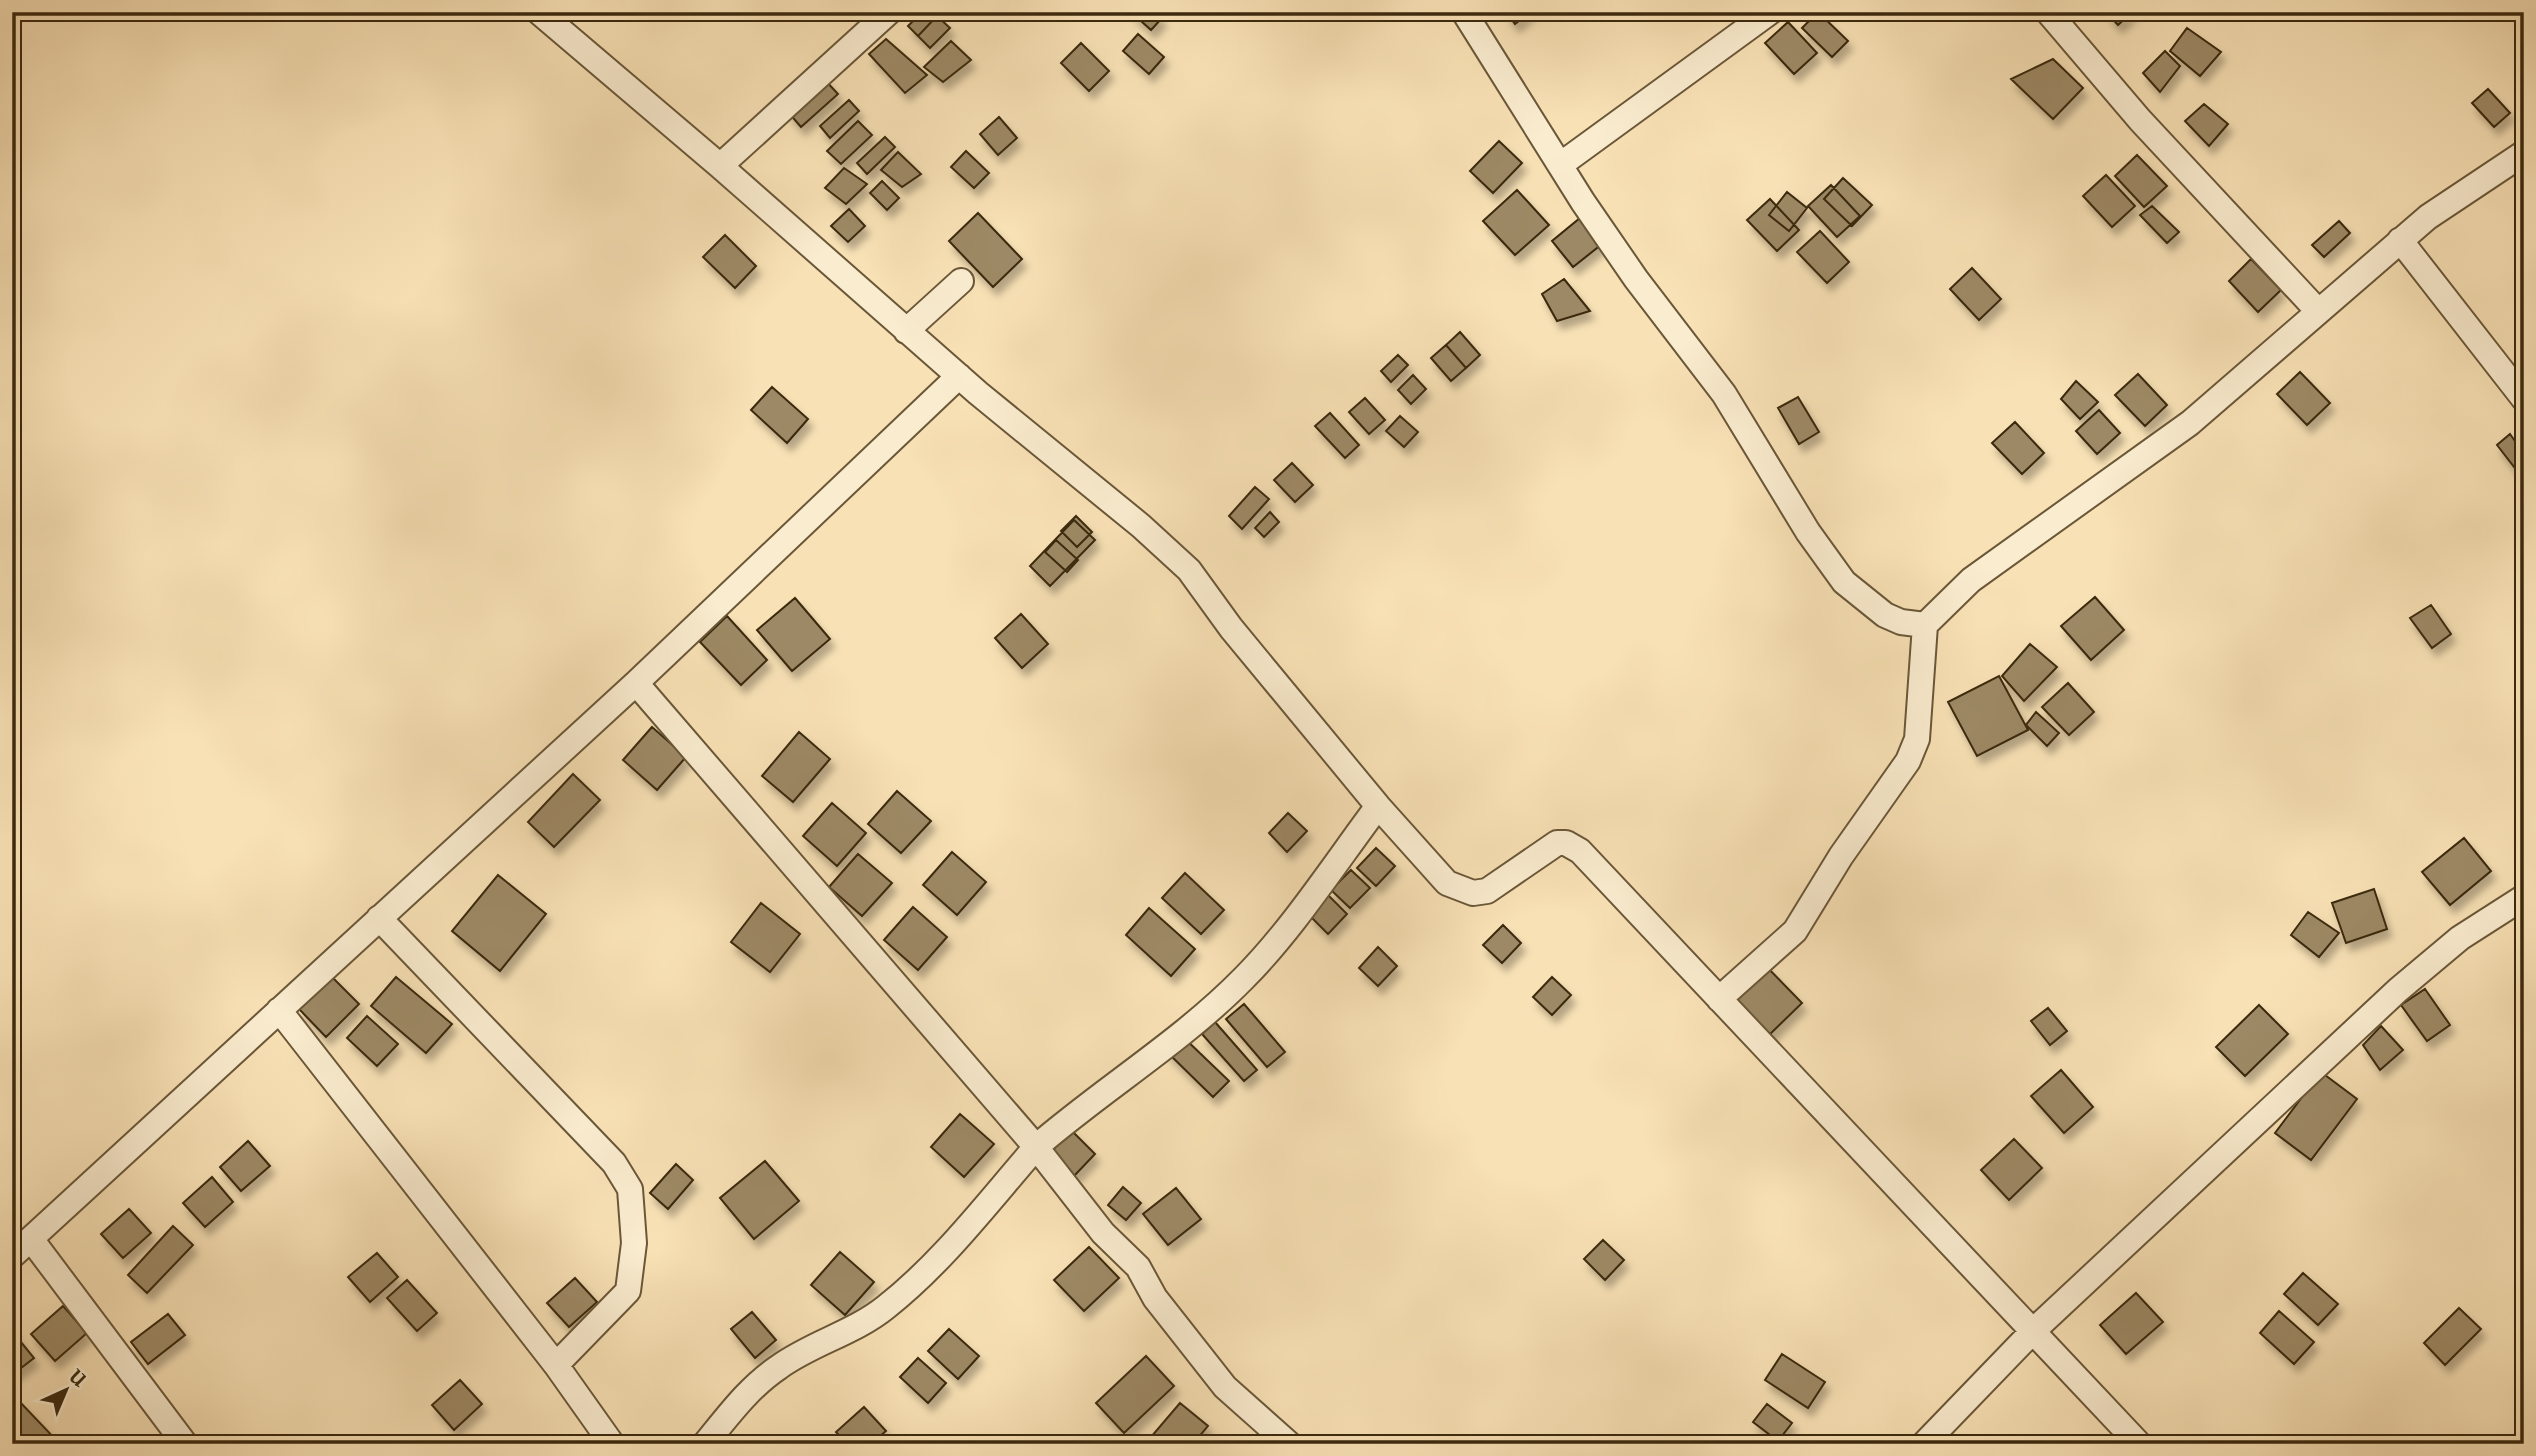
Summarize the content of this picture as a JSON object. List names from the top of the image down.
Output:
{
  "north": "top right"
}
